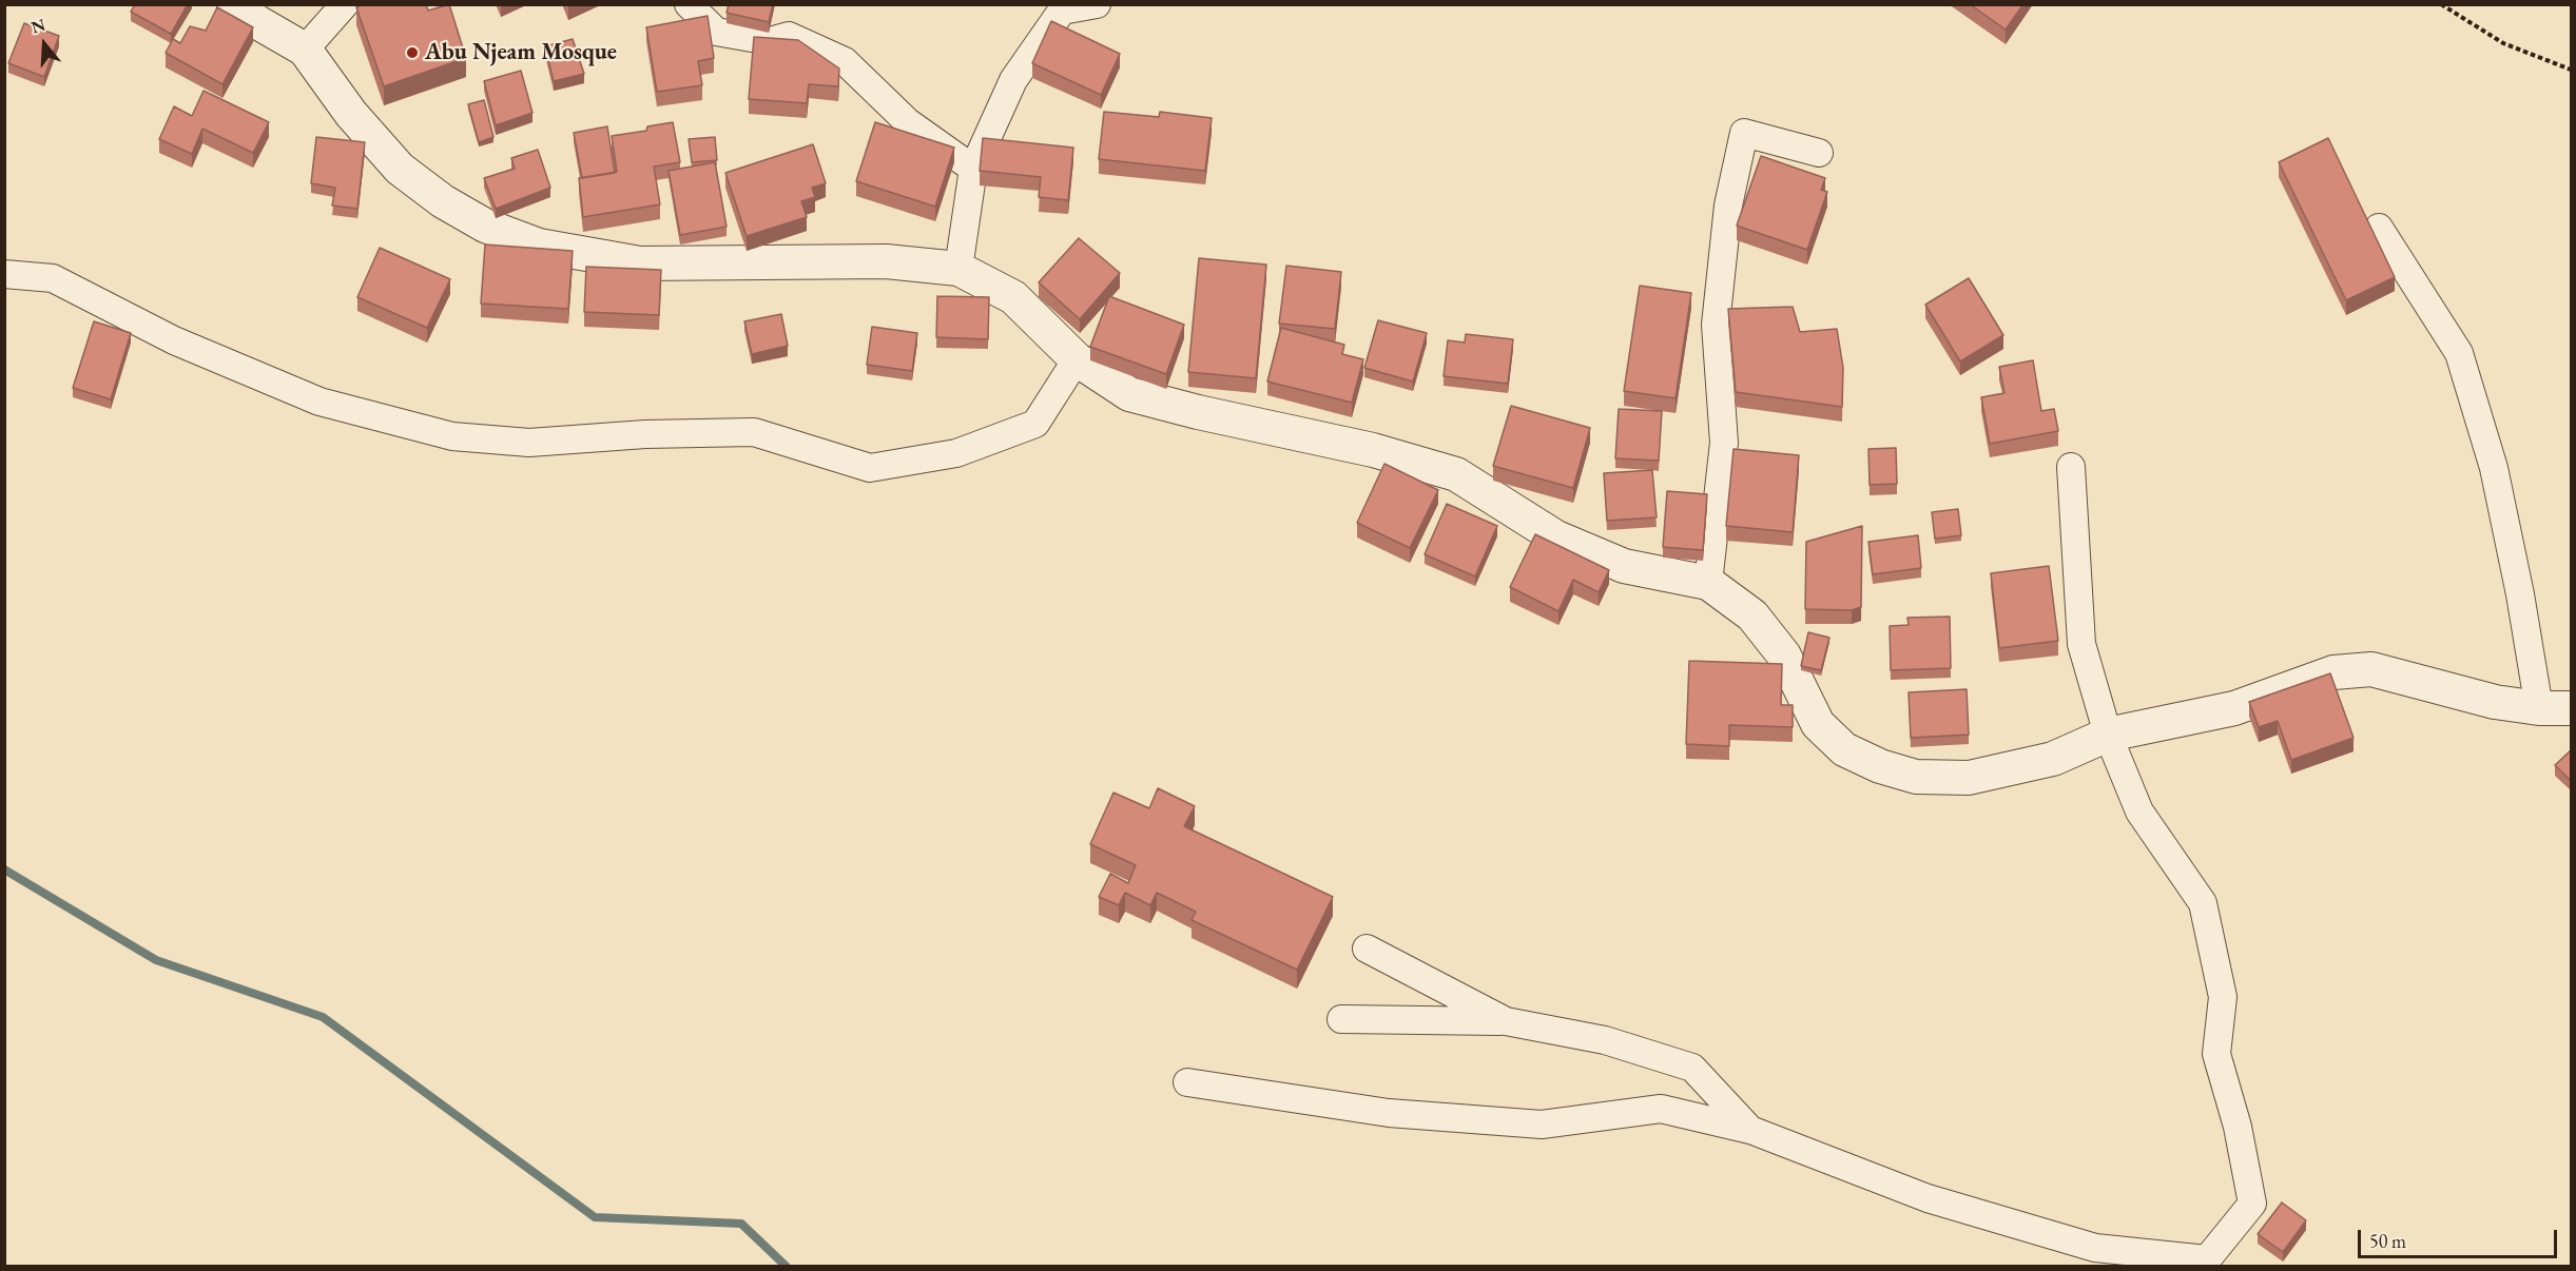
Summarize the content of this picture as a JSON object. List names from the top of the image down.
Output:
{
  "places": ["Abu Njeam Mosque"],
  "scale_bar": "50 m",
  "north": "top"
}
